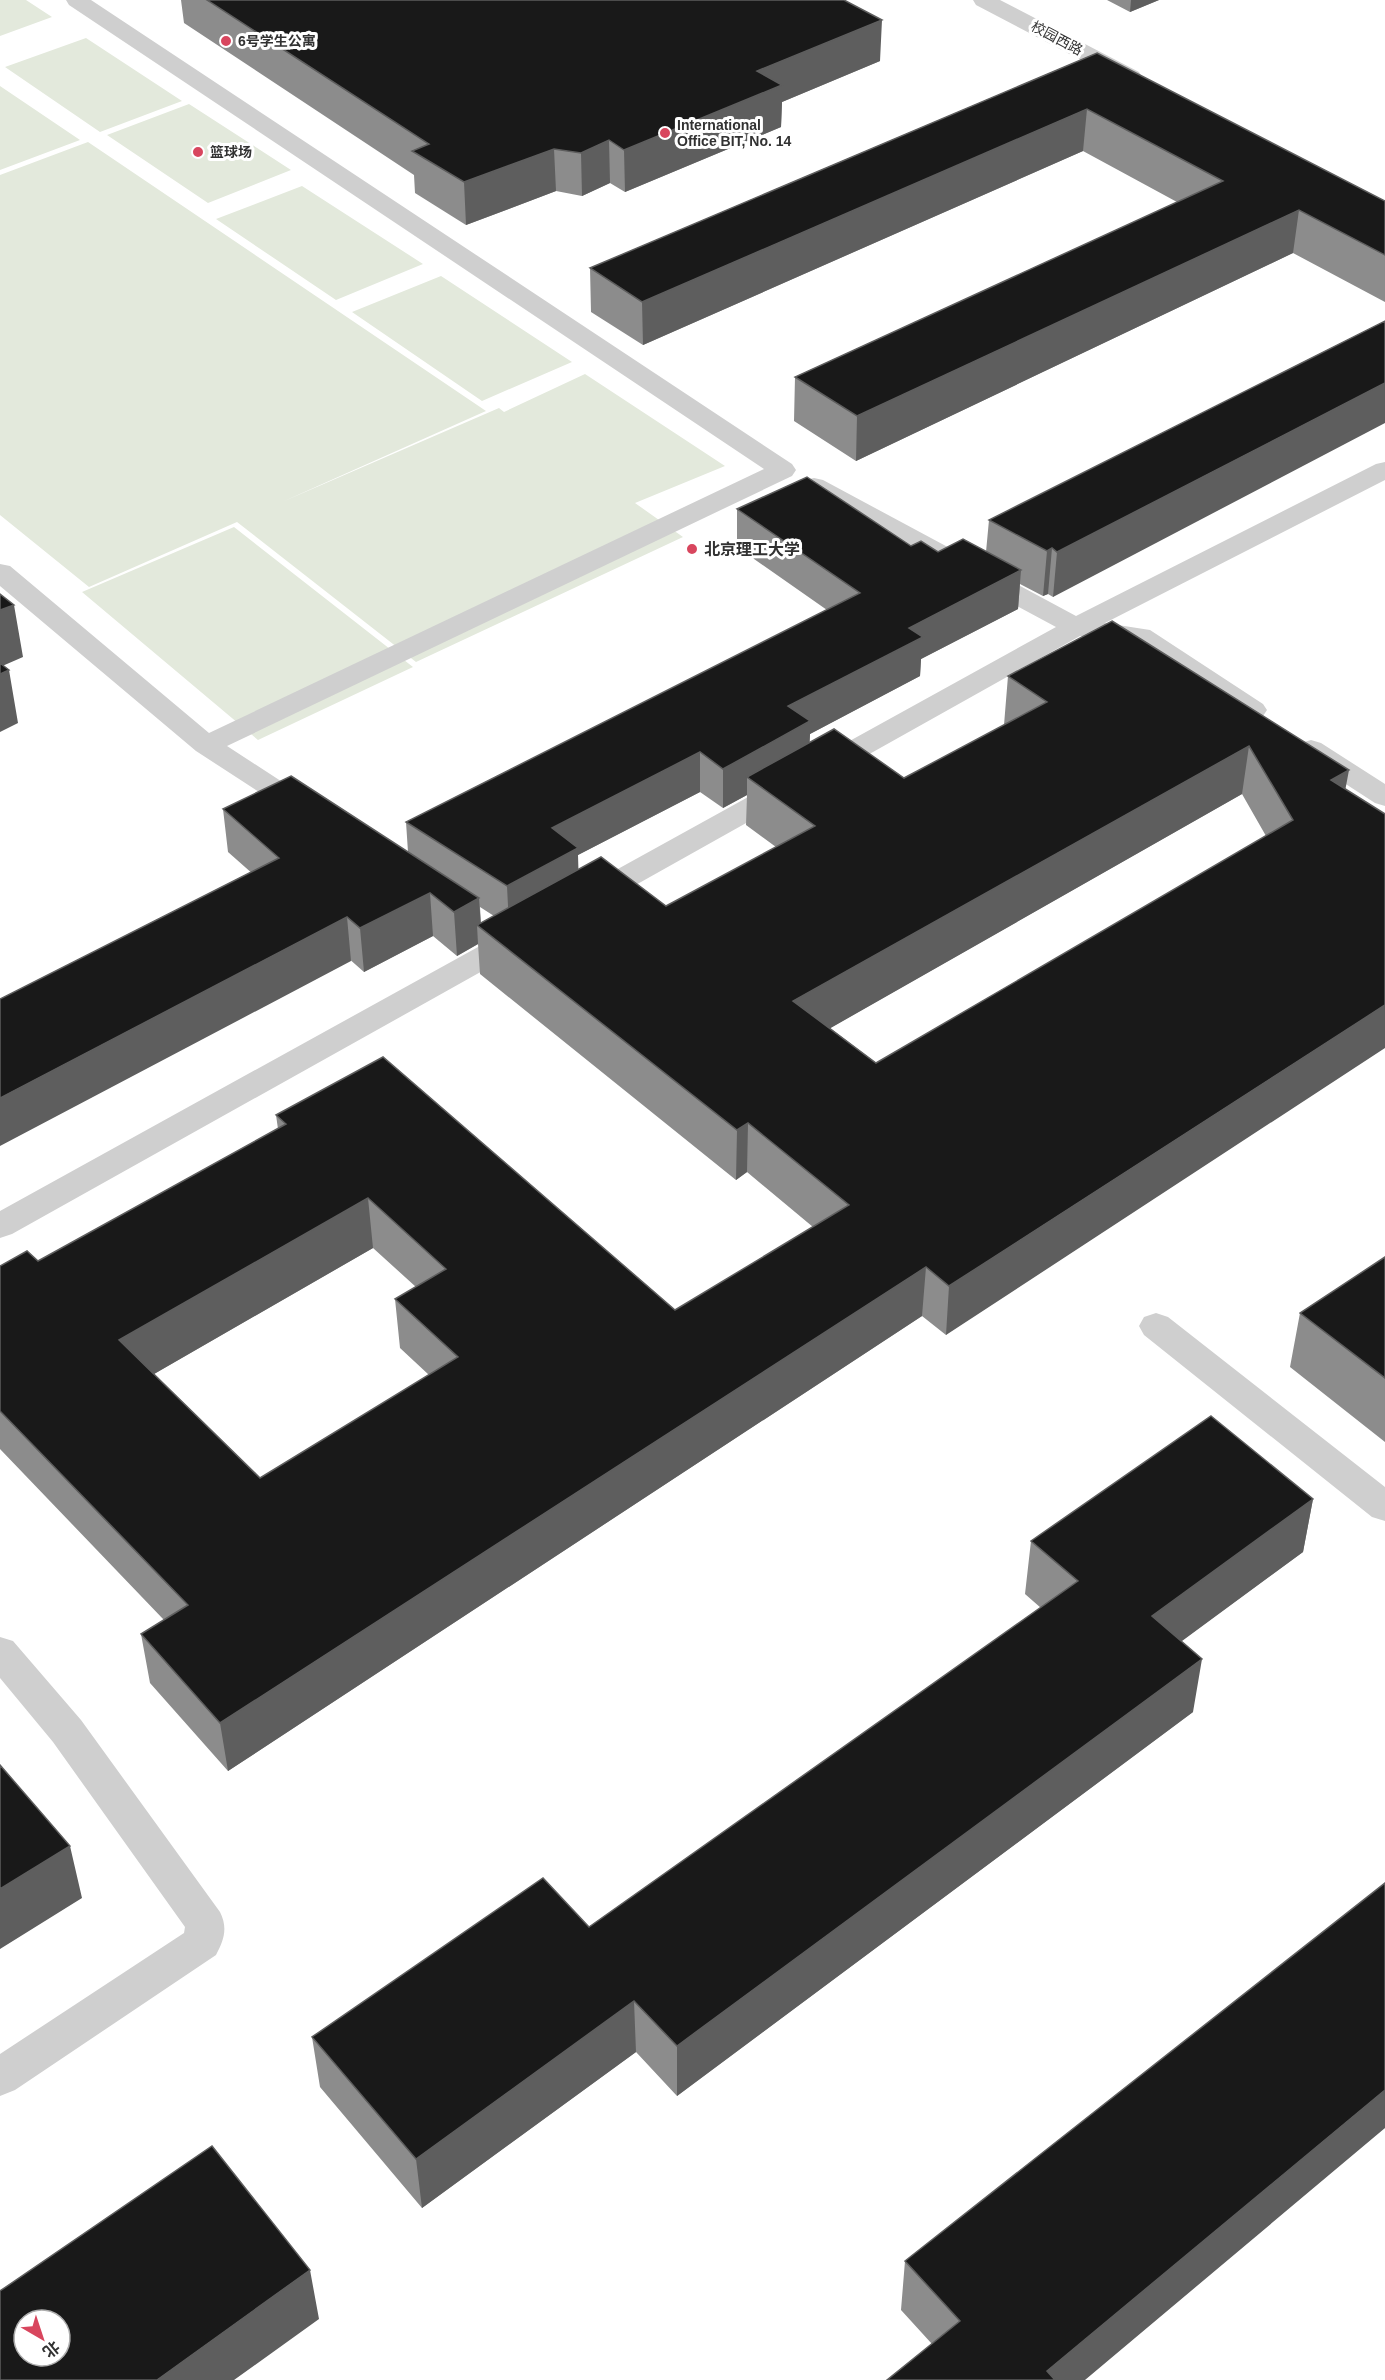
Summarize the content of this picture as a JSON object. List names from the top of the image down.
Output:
{
  "streets": {
    "street": ["校园西路"]
  },
  "places": [
    "6号学生公寓",
    "International Office BIT, No. 14",
    "篮球场",
    "北京理工大学"
  ],
  "north": "bottom right"
}
